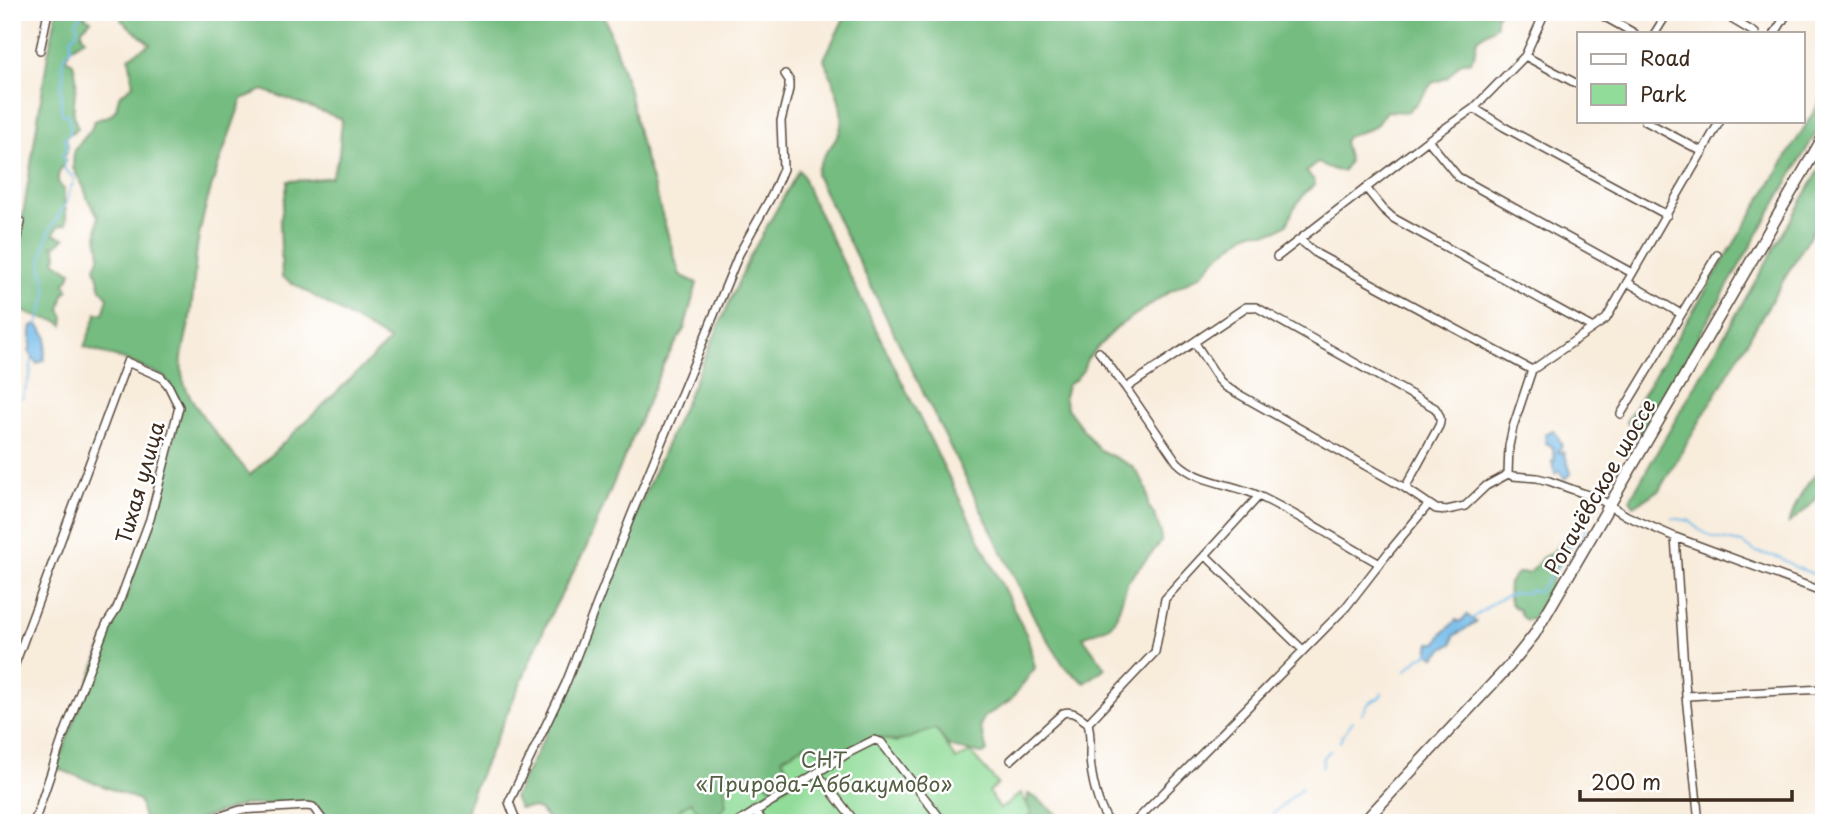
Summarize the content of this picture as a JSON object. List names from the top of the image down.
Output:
{
  "streets": {
    "main road": ["Рогачёвское шоссе"],
    "street": ["Тихая улица"]
  },
  "parks": ["СНТ «Природа-Аббакумово»"],
  "legend": ["Road", "Park"],
  "scale_bar": "200 m"
}
